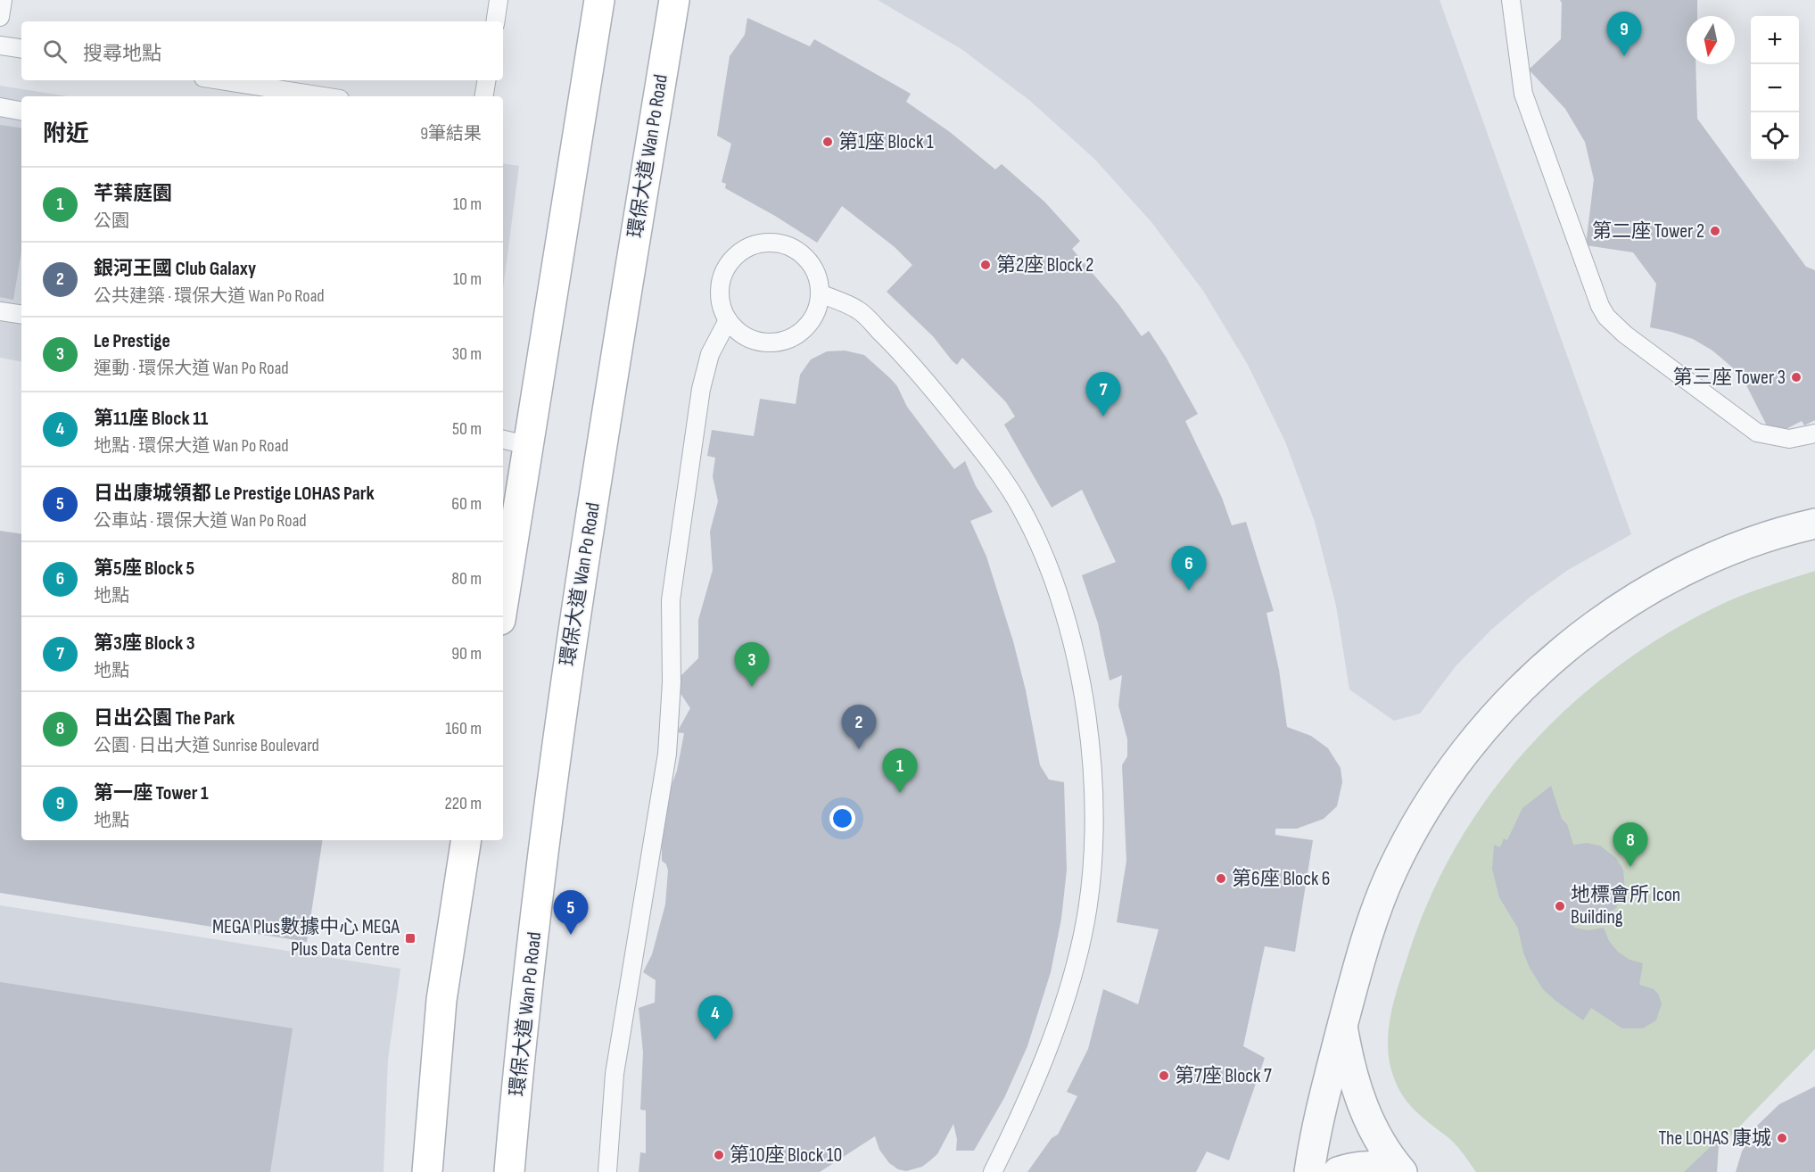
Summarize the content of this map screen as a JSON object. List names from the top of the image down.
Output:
{
  "streets": {
    "main road": ["環保大道 Wan Po Road"]
  },
  "places": {
    "other": [
      "第1座 Block 1",
      "第二座 Tower 2",
      "第2座 Block 2",
      "第三座 Tower 3",
      "第6座 Block 6",
      "地標會所 Icon Building",
      "第7座 Block 7",
      "The LOHAS 康城",
      "第10座 Block 10"
    ],
    "transit": ["MEGA Plus數據中心 MEGA Plus Data Centre"]
  },
  "north": "bottom",
  "page": {
    "pins": [
      "9",
      "7",
      "6",
      "3",
      "2",
      "1",
      "8",
      "5",
      "4"
    ],
    "map_buttons": ["+", "−"],
    "search": "搜尋地點",
    "heading": ["附近", "9筆結果"],
    "list": [
      {
        "mark": "1",
        "name": "芊葉庭園",
        "note": "公園",
        "value": "10 m"
      },
      {
        "mark": "2",
        "name": "銀河王國 Club Galaxy",
        "note": "公共建築 · 環保大道 Wan Po Road",
        "value": "10 m"
      },
      {
        "mark": "3",
        "name": "Le Prestige",
        "note": "運動 · 環保大道 Wan Po Road",
        "value": "30 m"
      },
      {
        "mark": "4",
        "name": "第11座 Block 11",
        "note": "地點 · 環保大道 Wan Po Road",
        "value": "50 m"
      },
      {
        "mark": "5",
        "name": "日出康城領都 Le Prestige LOHAS Park",
        "note": "公車站 · 環保大道 Wan Po Road",
        "value": "60 m"
      },
      {
        "mark": "6",
        "name": "第5座 Block 5",
        "note": "地點",
        "value": "80 m"
      },
      {
        "mark": "7",
        "name": "第3座 Block 3",
        "note": "地點",
        "value": "90 m"
      },
      {
        "mark": "8",
        "name": "日出公園 The Park",
        "note": "公園 · 日出大道 Sunrise Boulevard",
        "value": "160 m"
      },
      {
        "mark": "9",
        "name": "第一座 Tower 1",
        "note": "地點",
        "value": "220 m"
      }
    ]
  }
}
